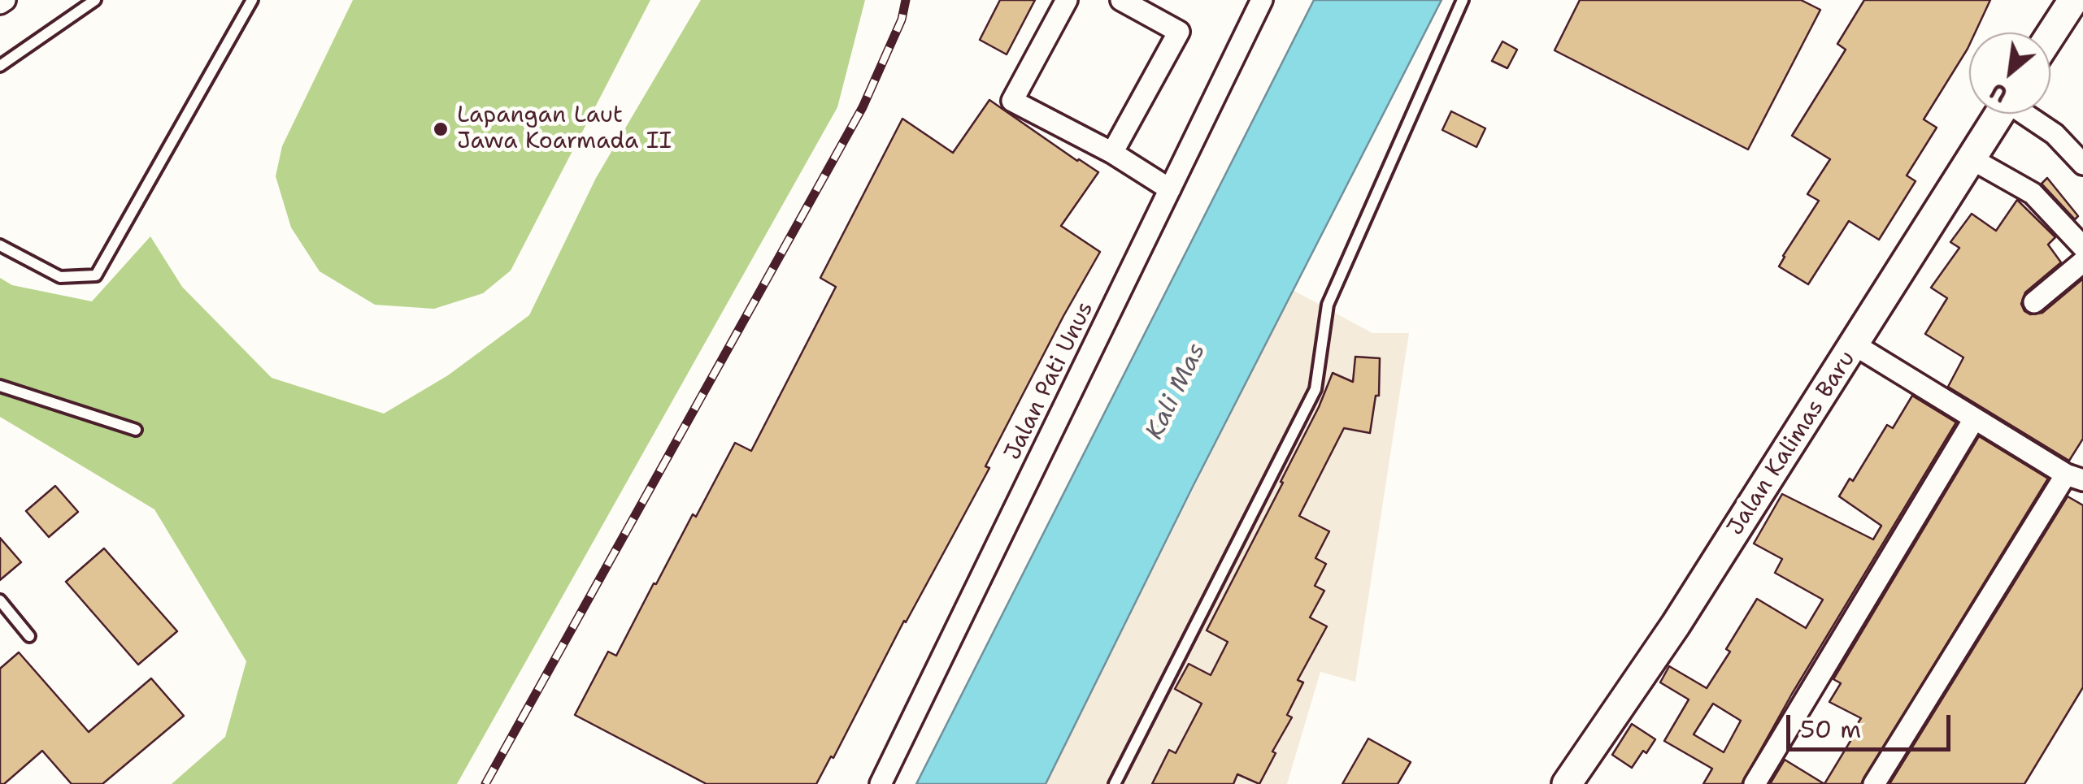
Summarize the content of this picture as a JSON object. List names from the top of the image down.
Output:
{
  "streets": {
    "street": ["Jalan Pati Unus", "Jalan Kalimas Baru"]
  },
  "water": ["Kali Mas"],
  "places": ["Lapangan Laut Jawa Koarmada II"],
  "scale_bar": "50 m",
  "north": "bottom left"
}
